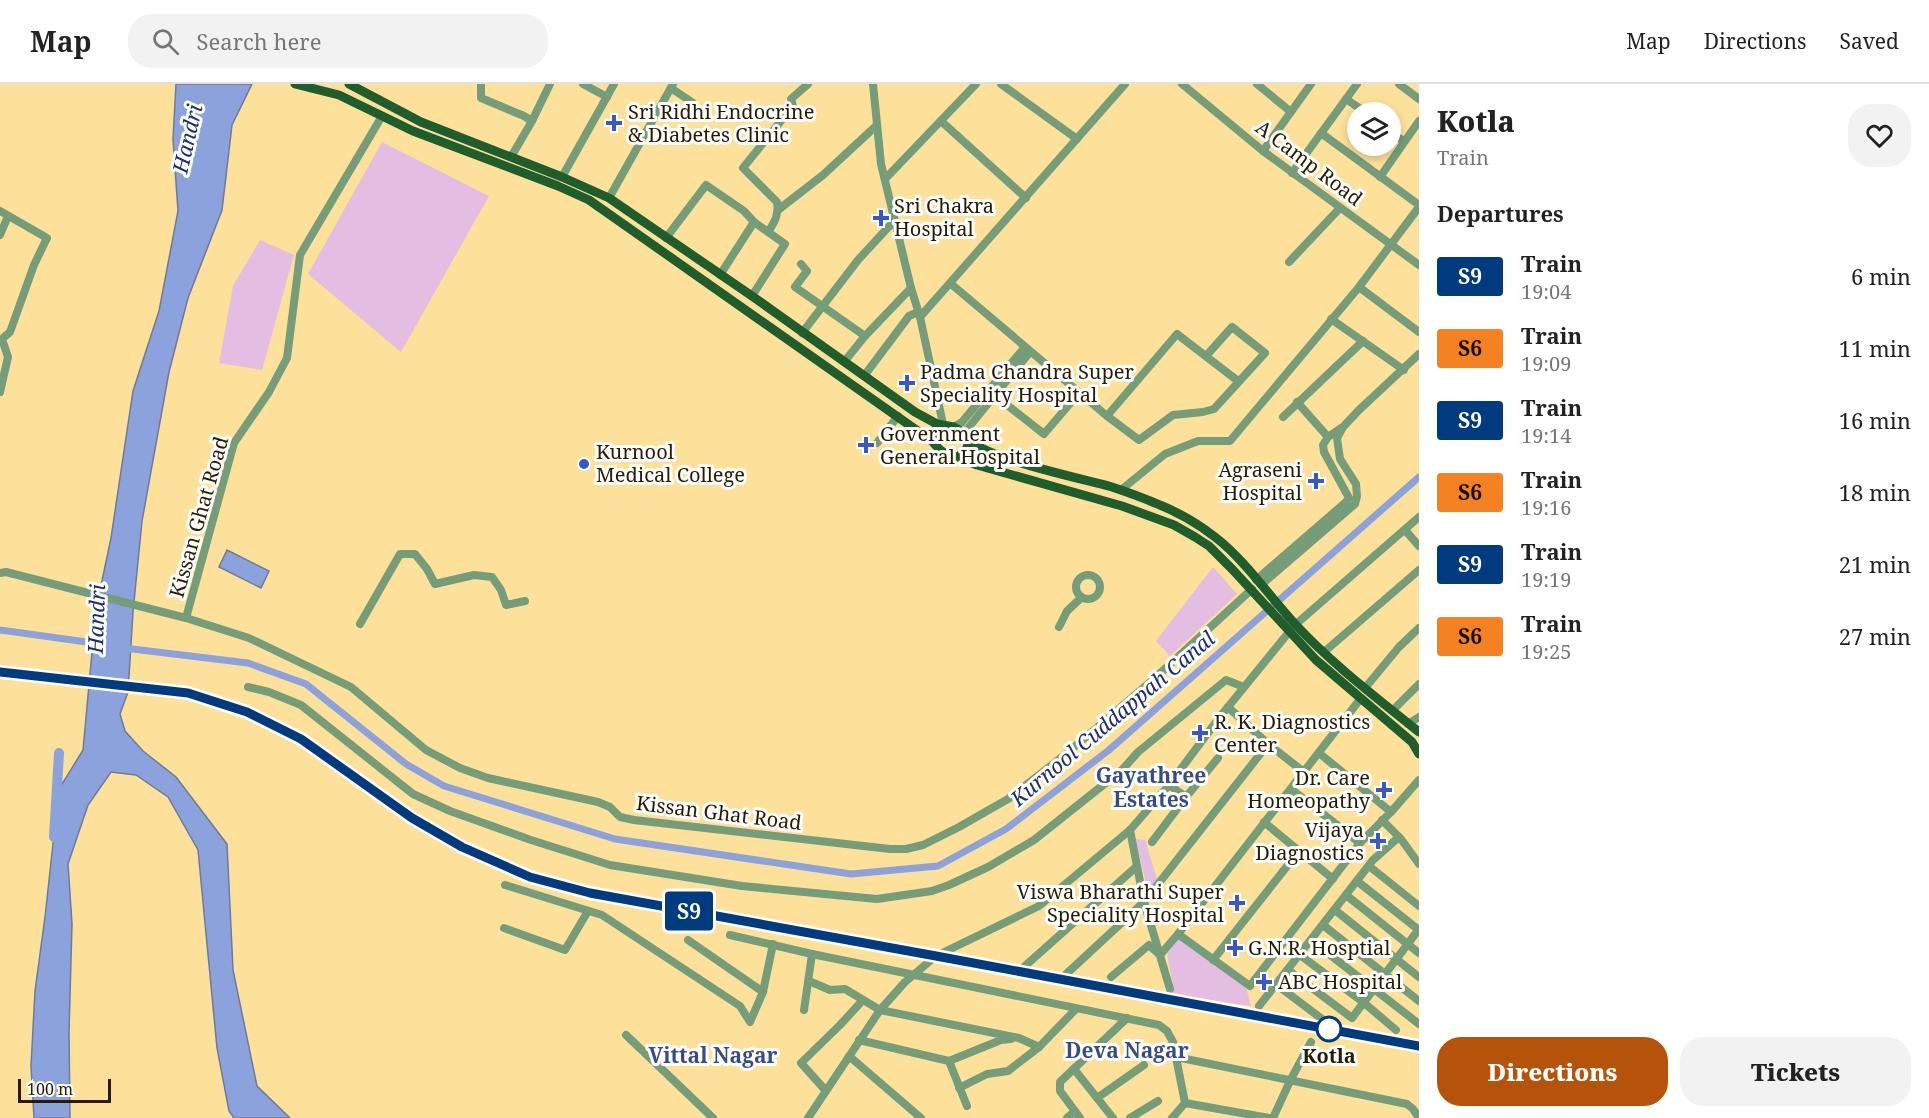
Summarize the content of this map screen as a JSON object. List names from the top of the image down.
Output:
{
  "streets": {
    "street": ["A Camp Road", "Kissan Ghat Road"]
  },
  "districts": ["Gayathree Estates", "Deva Nagar", "Vittal Nagar"],
  "water": ["Handri", "Kurnool Cuddappah Canal"],
  "places": {
    "health": [
      "Sri Ridhi Endocrine & Diabetes Clinic",
      "Sri Chakra Hospital",
      "Padma Chandra Super Speciality Hospital",
      "Government General Hospital",
      "Agraseni Hospital",
      "R. K. Diagnostics Center",
      "Dr. Care Homeopathy",
      "Vijaya Diagnostics",
      "Viswa Bharathi Super Speciality Hospital",
      "G.N.R. Hosptial",
      "ABC Hospital"
    ],
    "other": ["Kurnool Medical College", "Kotla"]
  },
  "scale_bar": "100 m",
  "page": {
    "header": "Map",
    "search": "Search here",
    "nav": ["Map", "Directions", "Saved"],
    "on_map": "S9",
    "heading": [
      ["Kotla", "Train"],
      "Departures"
    ],
    "list": [
      {
        "mark": "S9",
        "name": "Train",
        "note": "19:04",
        "value": "6 min"
      },
      {
        "mark": "S6",
        "name": "Train",
        "note": "19:09",
        "value": "11 min"
      },
      {
        "mark": "S9",
        "name": "Train",
        "note": "19:14",
        "value": "16 min"
      },
      {
        "mark": "S6",
        "name": "Train",
        "note": "19:16",
        "value": "18 min"
      },
      {
        "mark": "S9",
        "name": "Train",
        "note": "19:19",
        "value": "21 min"
      },
      {
        "mark": "S6",
        "name": "Train",
        "note": "19:25",
        "value": "27 min"
      }
    ],
    "buttons": ["Directions", "Tickets"],
    "scale": "100 m"
  }
}
